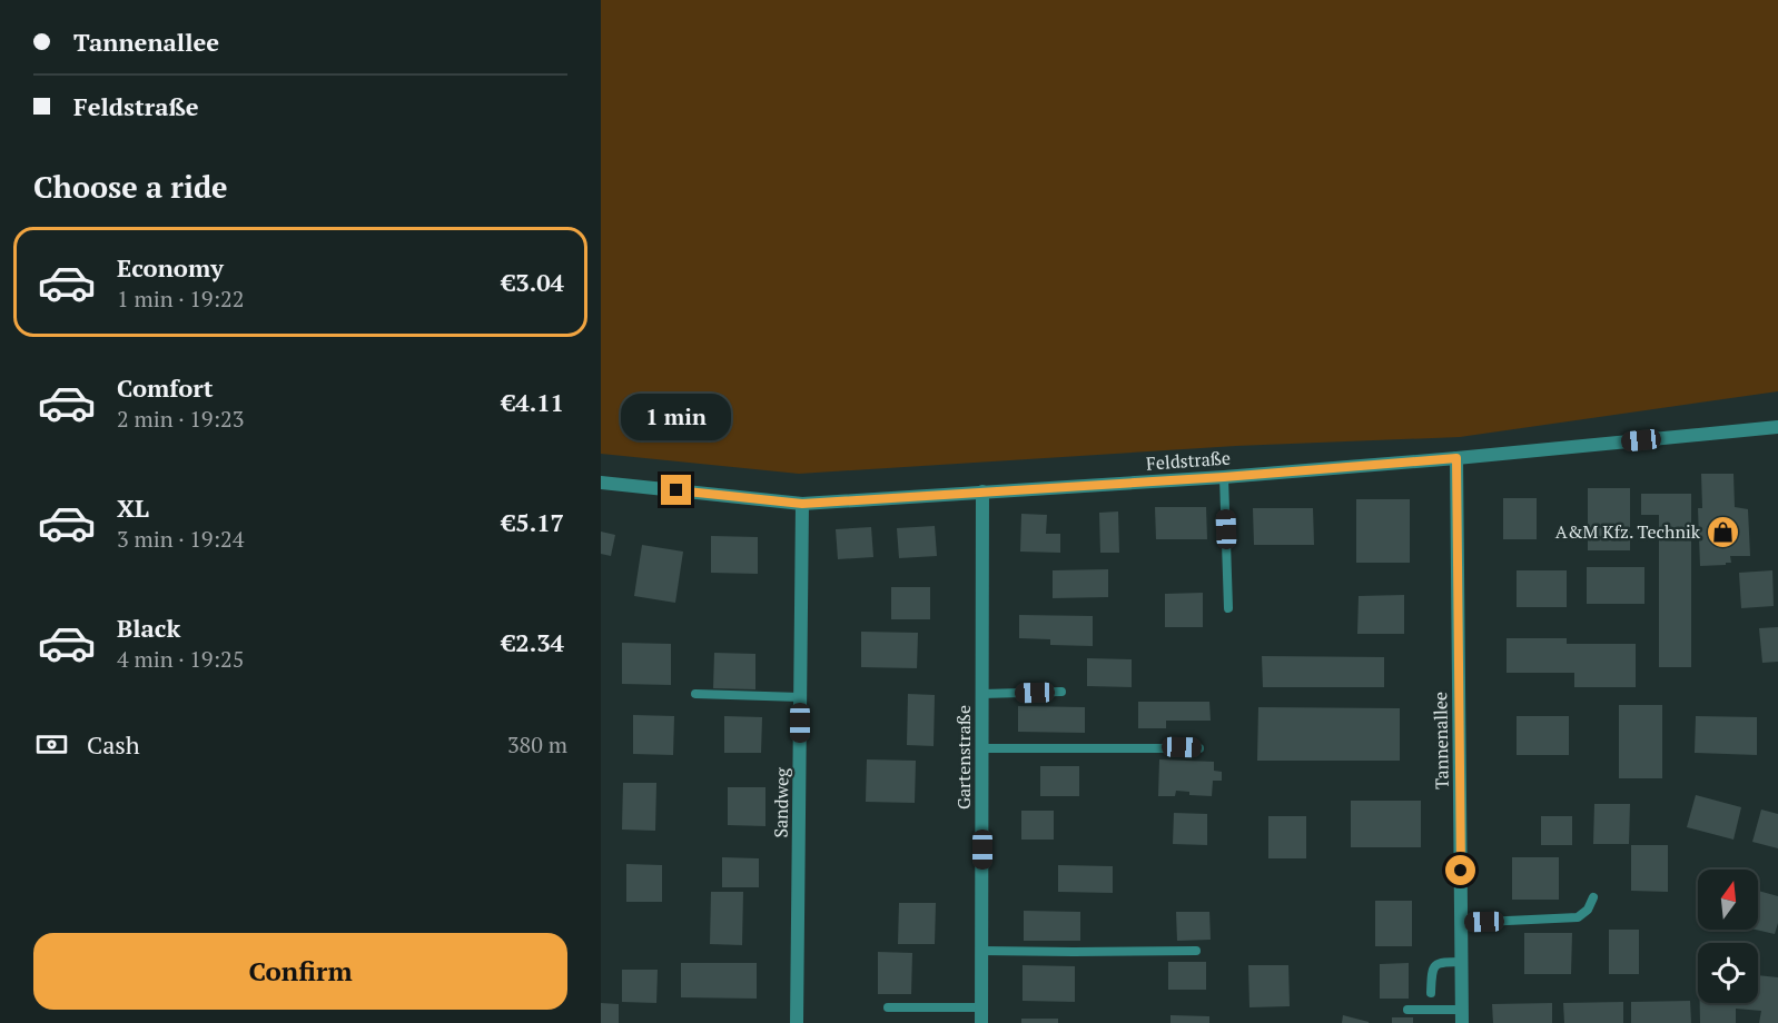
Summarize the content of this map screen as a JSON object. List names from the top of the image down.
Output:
{
  "streets": {
    "street": [
      "Feldstraße",
      "Tannenallee",
      "Gartenstraße",
      "Sandweg"
    ]
  },
  "crossings": [
    ["Feldstraße", "Tannenallee"],
    ["Feldstraße", "Gartenstraße"],
    ["Feldstraße", "Sandweg"]
  ],
  "places": {
    "shop": ["A&M Kfz. Technik"]
  },
  "north": "top",
  "page": {
    "banner": ["Tannenallee", "Feldstraße"],
    "heading": "Choose a ride",
    "list": [
      {
        "name": "Economy",
        "note": "1 min · 19:22",
        "value": "€3.04"
      },
      {
        "name": "Comfort",
        "note": "2 min · 19:23",
        "value": "€4.11"
      },
      {
        "name": "XL",
        "note": "3 min · 19:24",
        "value": "€5.17"
      },
      {
        "name": "Black",
        "note": "4 min · 19:25",
        "value": "€2.34"
      }
    ],
    "bubble": "1 min",
    "pay": ["Cash", "380 m"],
    "buttons": "Confirm"
  }
}
